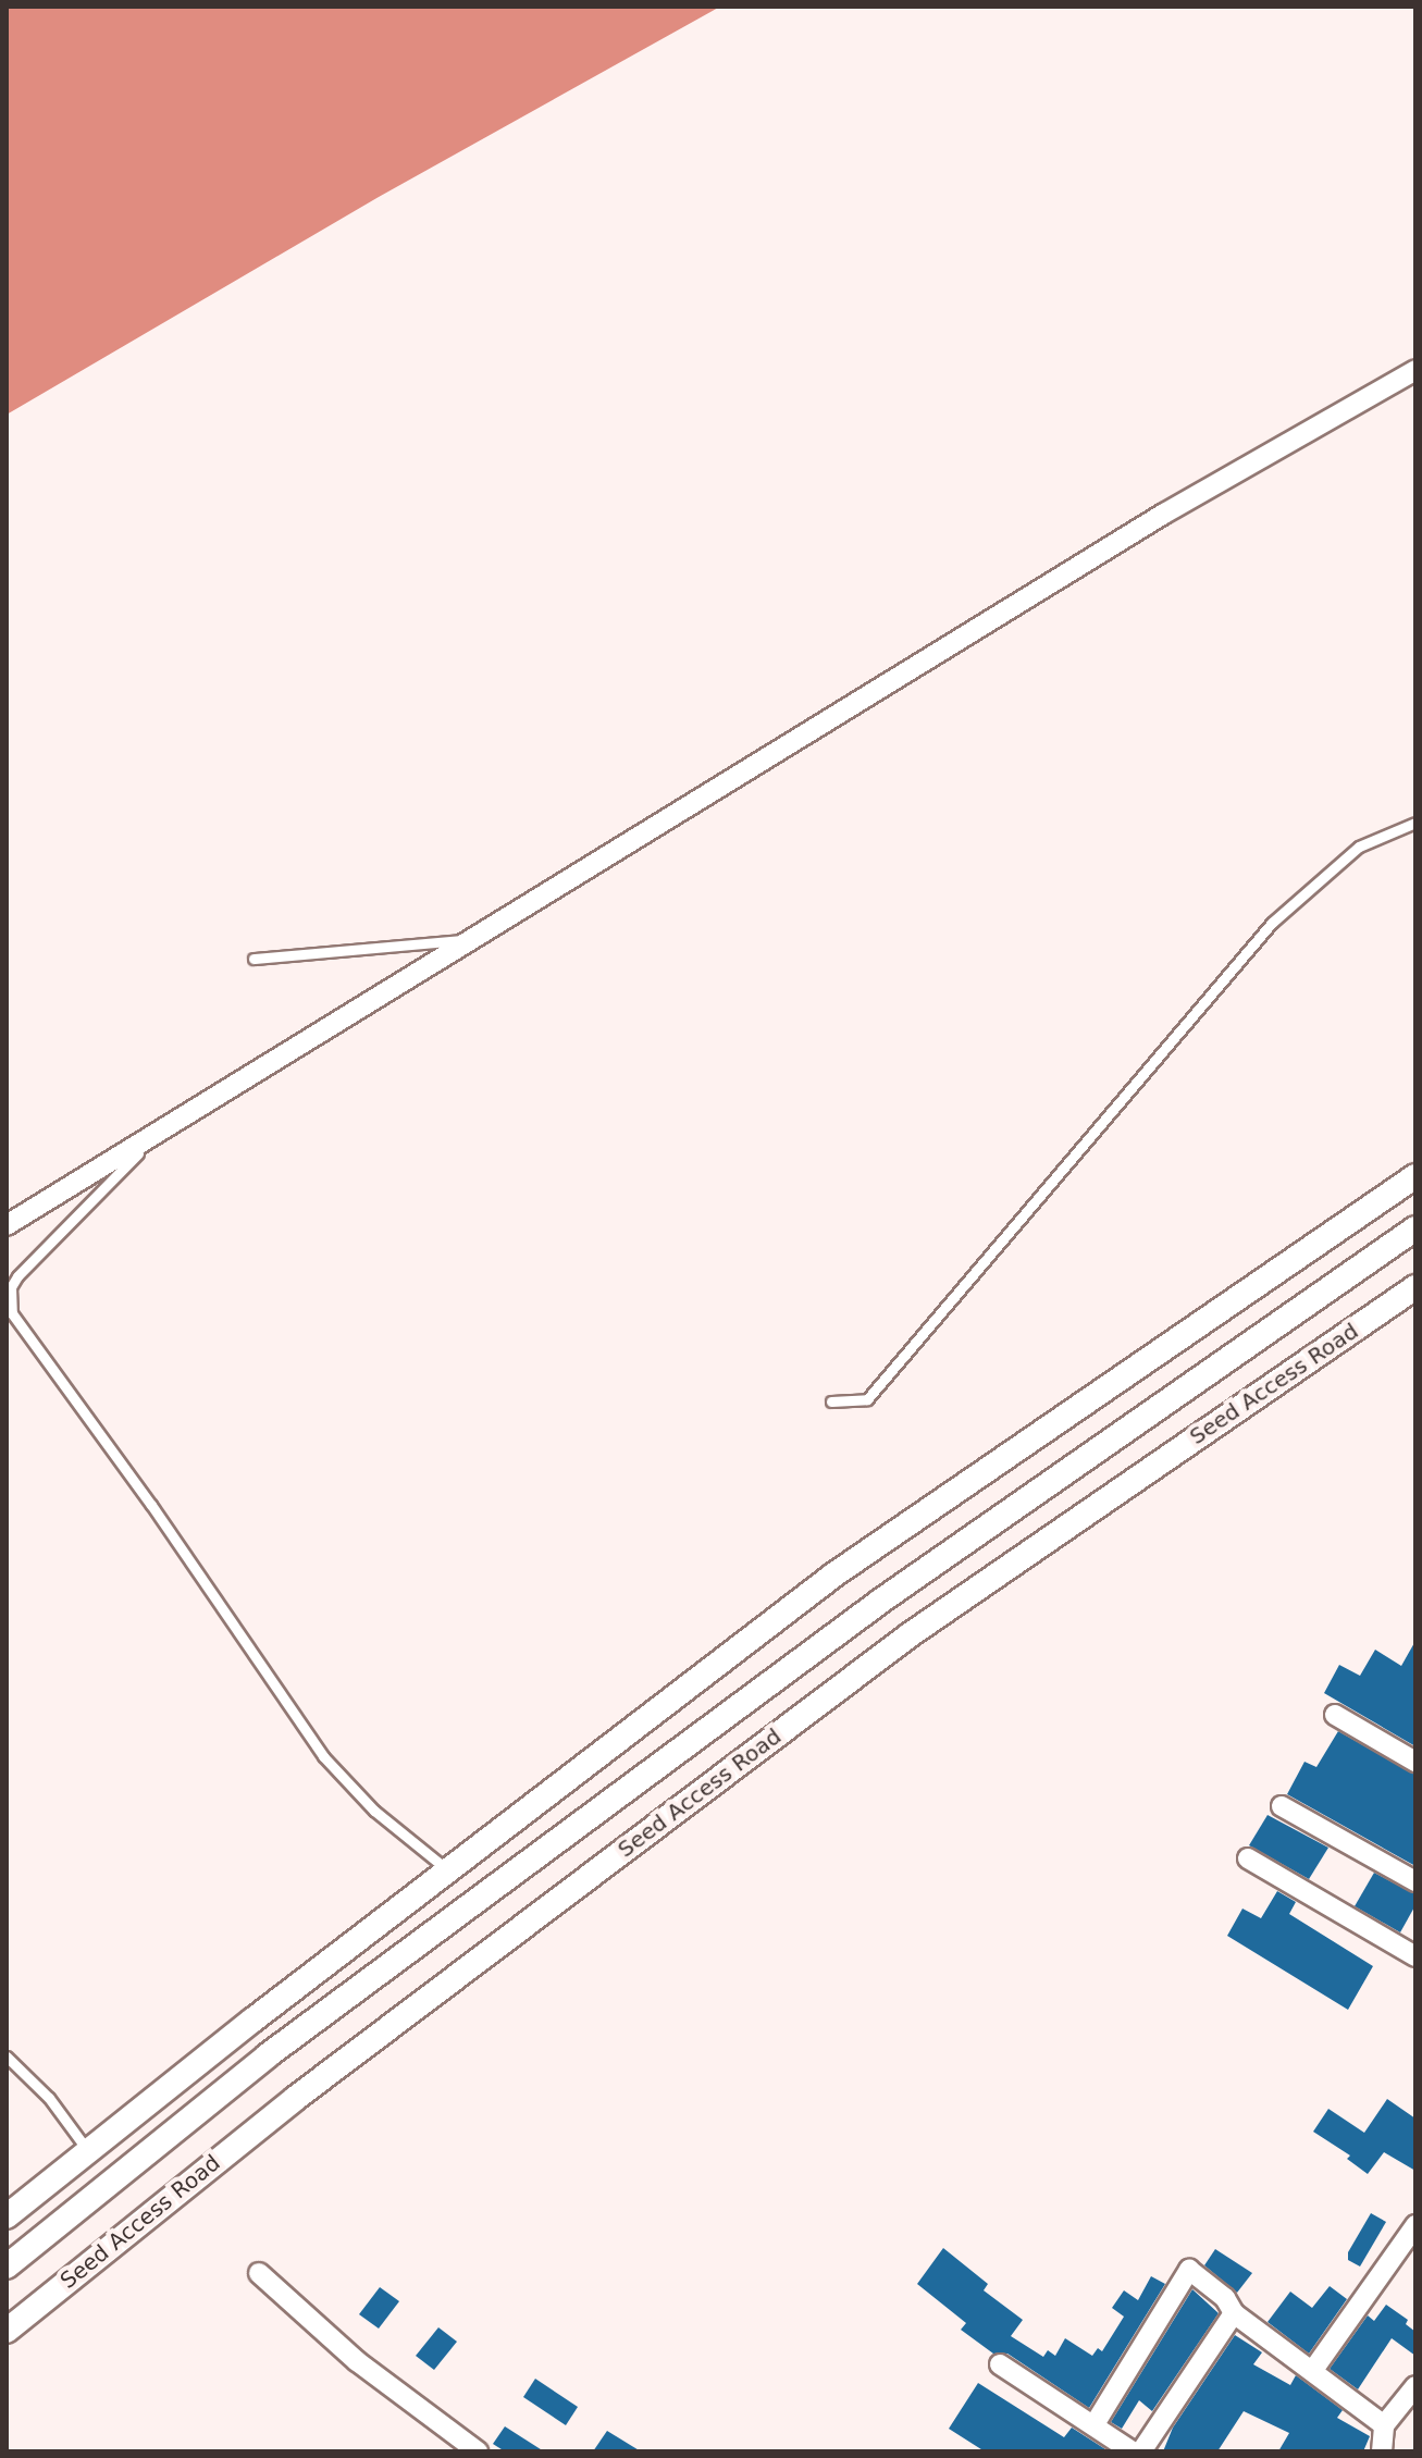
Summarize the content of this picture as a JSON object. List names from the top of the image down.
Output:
{
  "streets": {
    "street": ["Seed Access Road"]
  }
}
